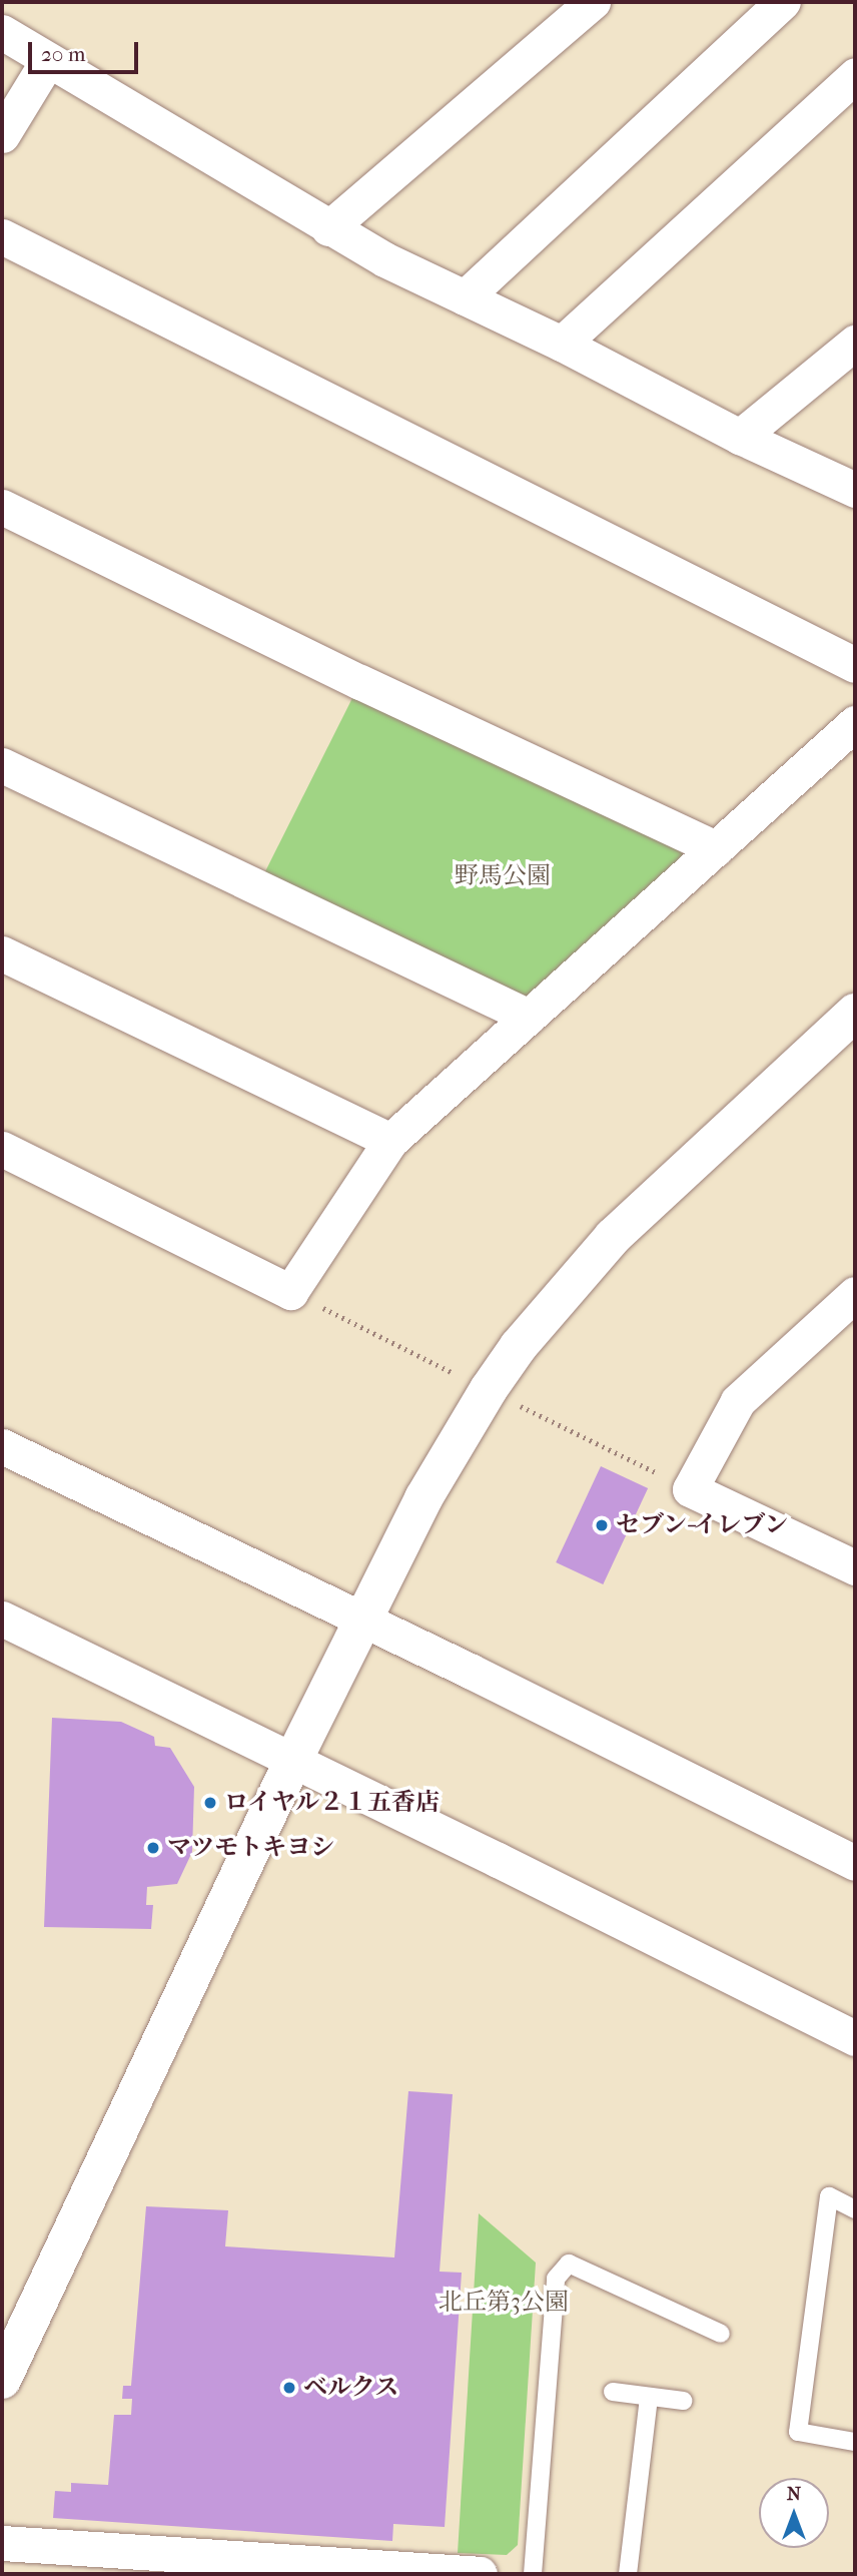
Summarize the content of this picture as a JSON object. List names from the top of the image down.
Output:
{
  "parks": ["野馬公園", "北丘第3公園"],
  "places": [
    "セブン-イレブン",
    "ロイヤル２１五香店",
    "マツモトキヨシ",
    "ベルクス"
  ],
  "scale_bar": "20 m",
  "north": "top"
}
